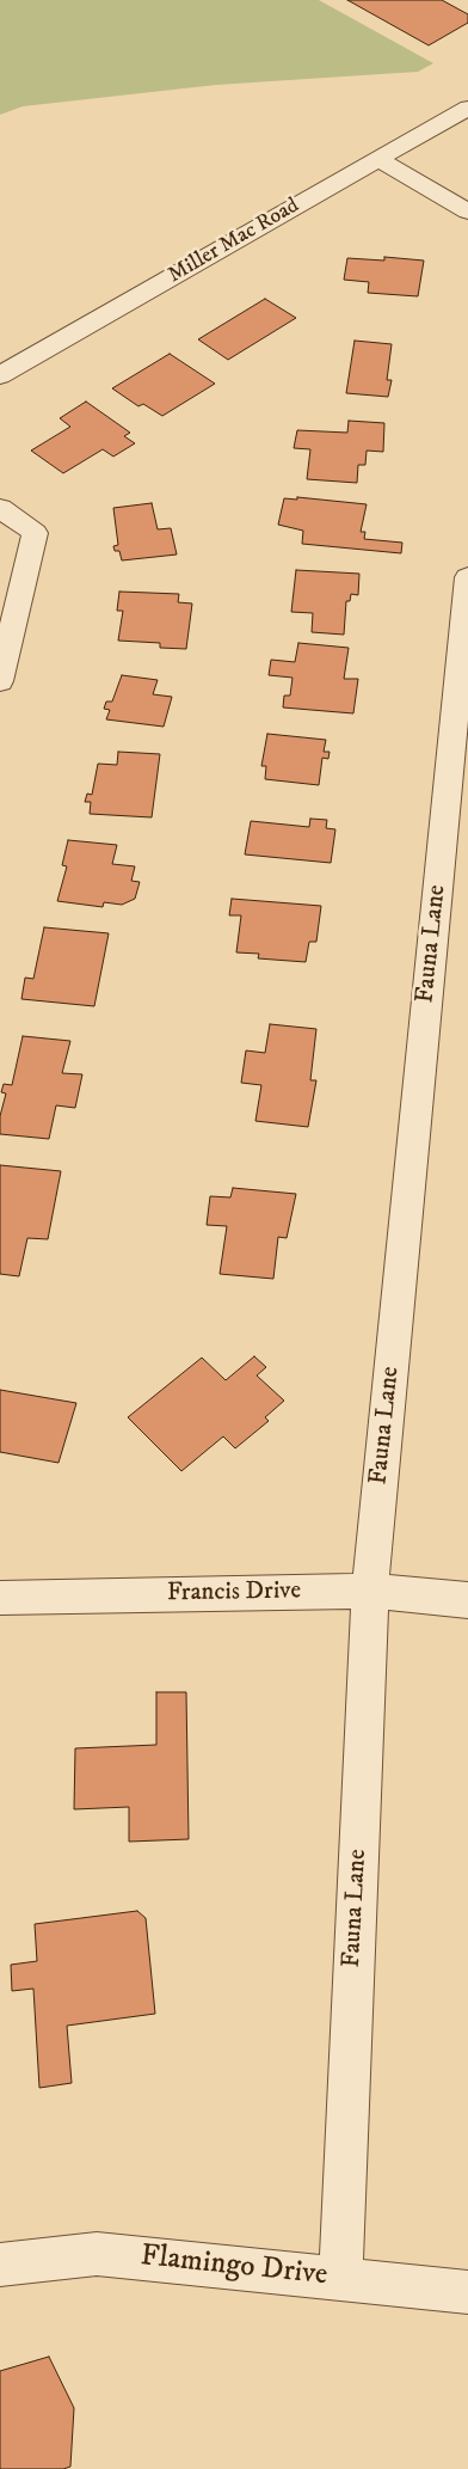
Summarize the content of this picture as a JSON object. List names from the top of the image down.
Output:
{
  "streets": {
    "street": [
      "Miller Mac Road",
      "Fauna Lane",
      "Francis Drive",
      "Flamingo Drive"
    ]
  },
  "crossings": [
    ["Fauna Lane", "Francis Drive"],
    ["Fauna Lane", "Flamingo Drive"]
  ]
}
